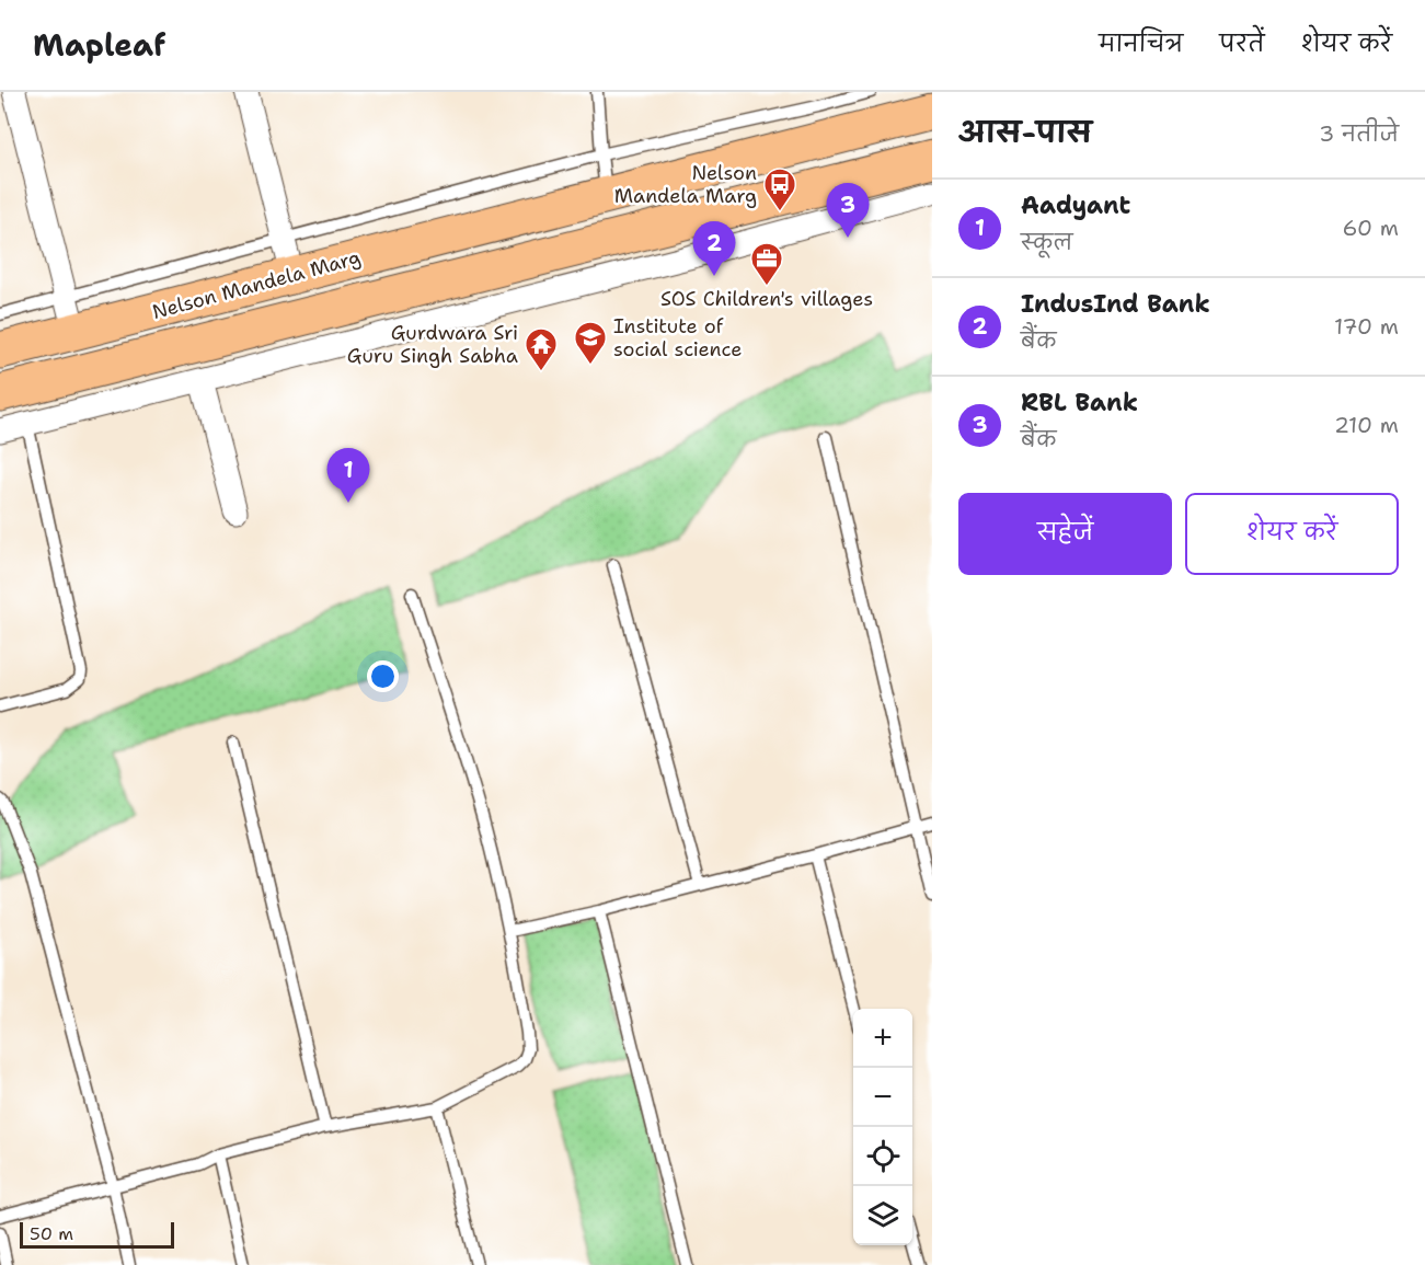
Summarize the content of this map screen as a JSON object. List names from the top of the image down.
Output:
{
  "streets": {
    "main road": ["Nelson Mandela Marg"]
  },
  "places": {
    "bus stop": ["Nelson Mandela Marg"],
    "office": ["SOS Children's villages"],
    "school or university": ["Institute of social science"],
    "temple": ["Gurdwara Sri Guru Singh Sabha"]
  },
  "scale_bar": "50 m",
  "page": {
    "header": "Mapleaf",
    "nav": ["मानचित्र", "परतें", "शेयर करें"],
    "heading": ["आस-पास", "3 नतीजे"],
    "list": [
      {
        "mark": "1",
        "name": "Aadyant",
        "note": "स्कूल",
        "value": "60 m"
      },
      {
        "mark": "2",
        "name": "IndusInd Bank",
        "note": "बैंक",
        "value": "170 m"
      },
      {
        "mark": "3",
        "name": "RBL Bank",
        "note": "बैंक",
        "value": "210 m"
      }
    ],
    "pins": ["3", "2", "1"],
    "buttons": ["सहेजें", "शेयर करें"],
    "map_buttons": ["+", "−"],
    "scale": "50 m"
  }
}
